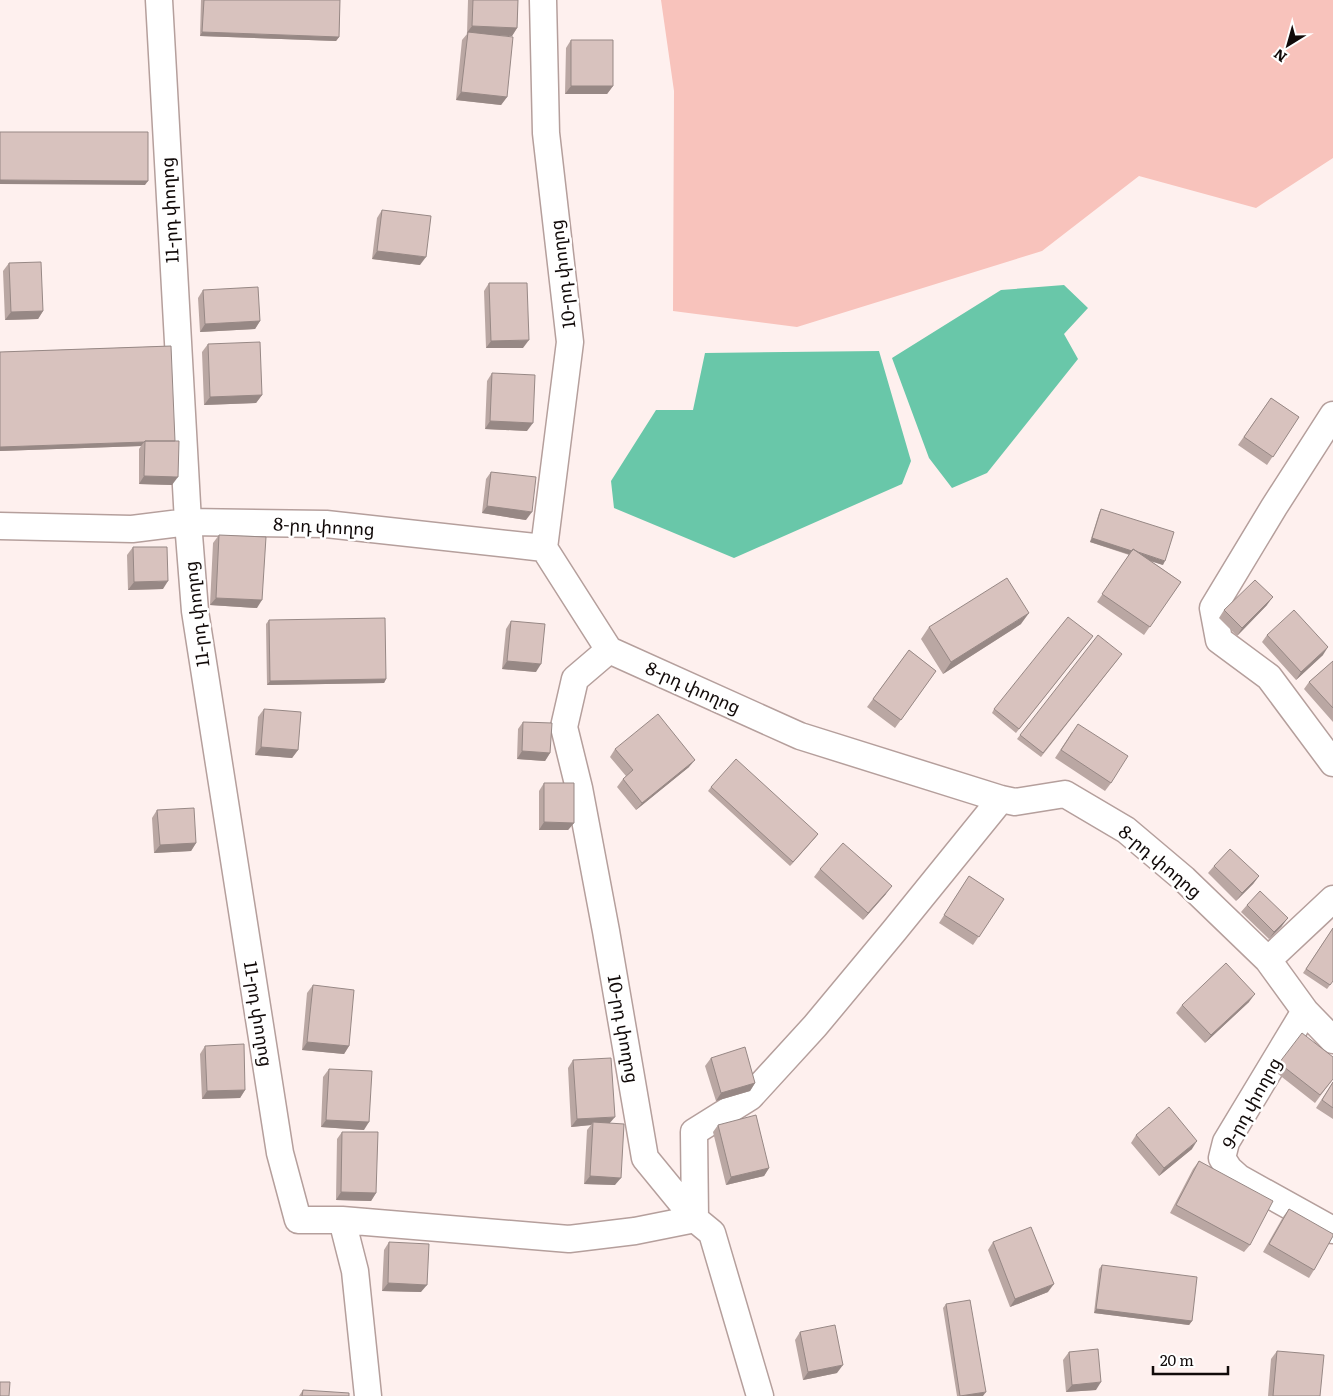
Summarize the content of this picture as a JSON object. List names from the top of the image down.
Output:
{
  "streets": {
    "street": [
      "11-րդ փողոց",
      "10-րդ փողոց",
      "8-րդ փողոց",
      "9-րդ փողոց"
    ]
  },
  "crossings": [
    ["11-րդ փողոց", "8-րդ փողոց"],
    ["10-րդ փողոց", "8-րդ փողոց"],
    ["8-րդ փողոց", "9-րդ փողոց"]
  ],
  "scale_bar": "20 m",
  "north": "bottom left"
}
